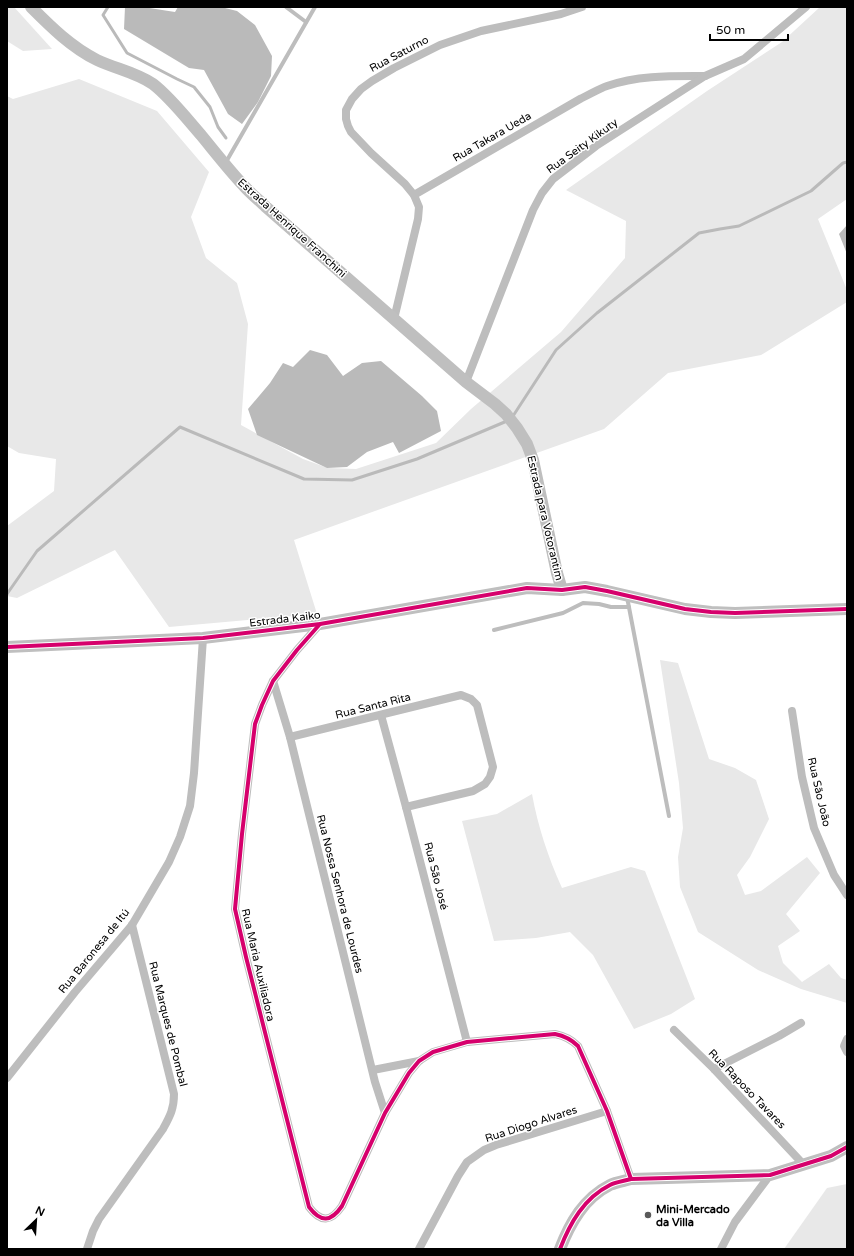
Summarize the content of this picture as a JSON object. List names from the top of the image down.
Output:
{
  "streets": {
    "street": [
      "Rua Saturno",
      "Rua Takara Ueda",
      "Rua Seity Kikuty",
      "Estrada Henrique Franchini",
      "Estrada para Votorantim",
      "Estrada Kaiko",
      "Rua Santa Rita",
      "Rua São João",
      "Rua São José",
      "Rua Nossa Senhora de Lourdes",
      "Rua Baronesa de Itú",
      "Rua Maria Auxiliadora",
      "Rua Marques de Pombal",
      "Rua Raposo Tavares",
      "Rua Diogo Alvares"
    ]
  },
  "crossings": [
    ["Rua Saturno", "Rua Takara Ueda"],
    ["Rua Takara Ueda", "Rua Seity Kikuty"],
    ["Rua Seity Kikuty", "Estrada Henrique Franchini"],
    ["Estrada Henrique Franchini", "Estrada para Votorantim"],
    ["Estrada para Votorantim", "Estrada Kaiko"],
    ["Estrada Kaiko", "Rua Baronesa de Itú"],
    ["Estrada Kaiko", "Rua Maria Auxiliadora"],
    ["Rua Santa Rita", "Rua São José"],
    ["Rua Santa Rita", "Rua Nossa Senhora de Lourdes"],
    ["Rua Nossa Senhora de Lourdes", "Rua Maria Auxiliadora"],
    ["Rua Baronesa de Itú", "Rua Marques de Pombal"]
  ],
  "places": ["Mini-Mercado da Villa"],
  "scale_bar": "50 m",
  "north": "top right"
}
